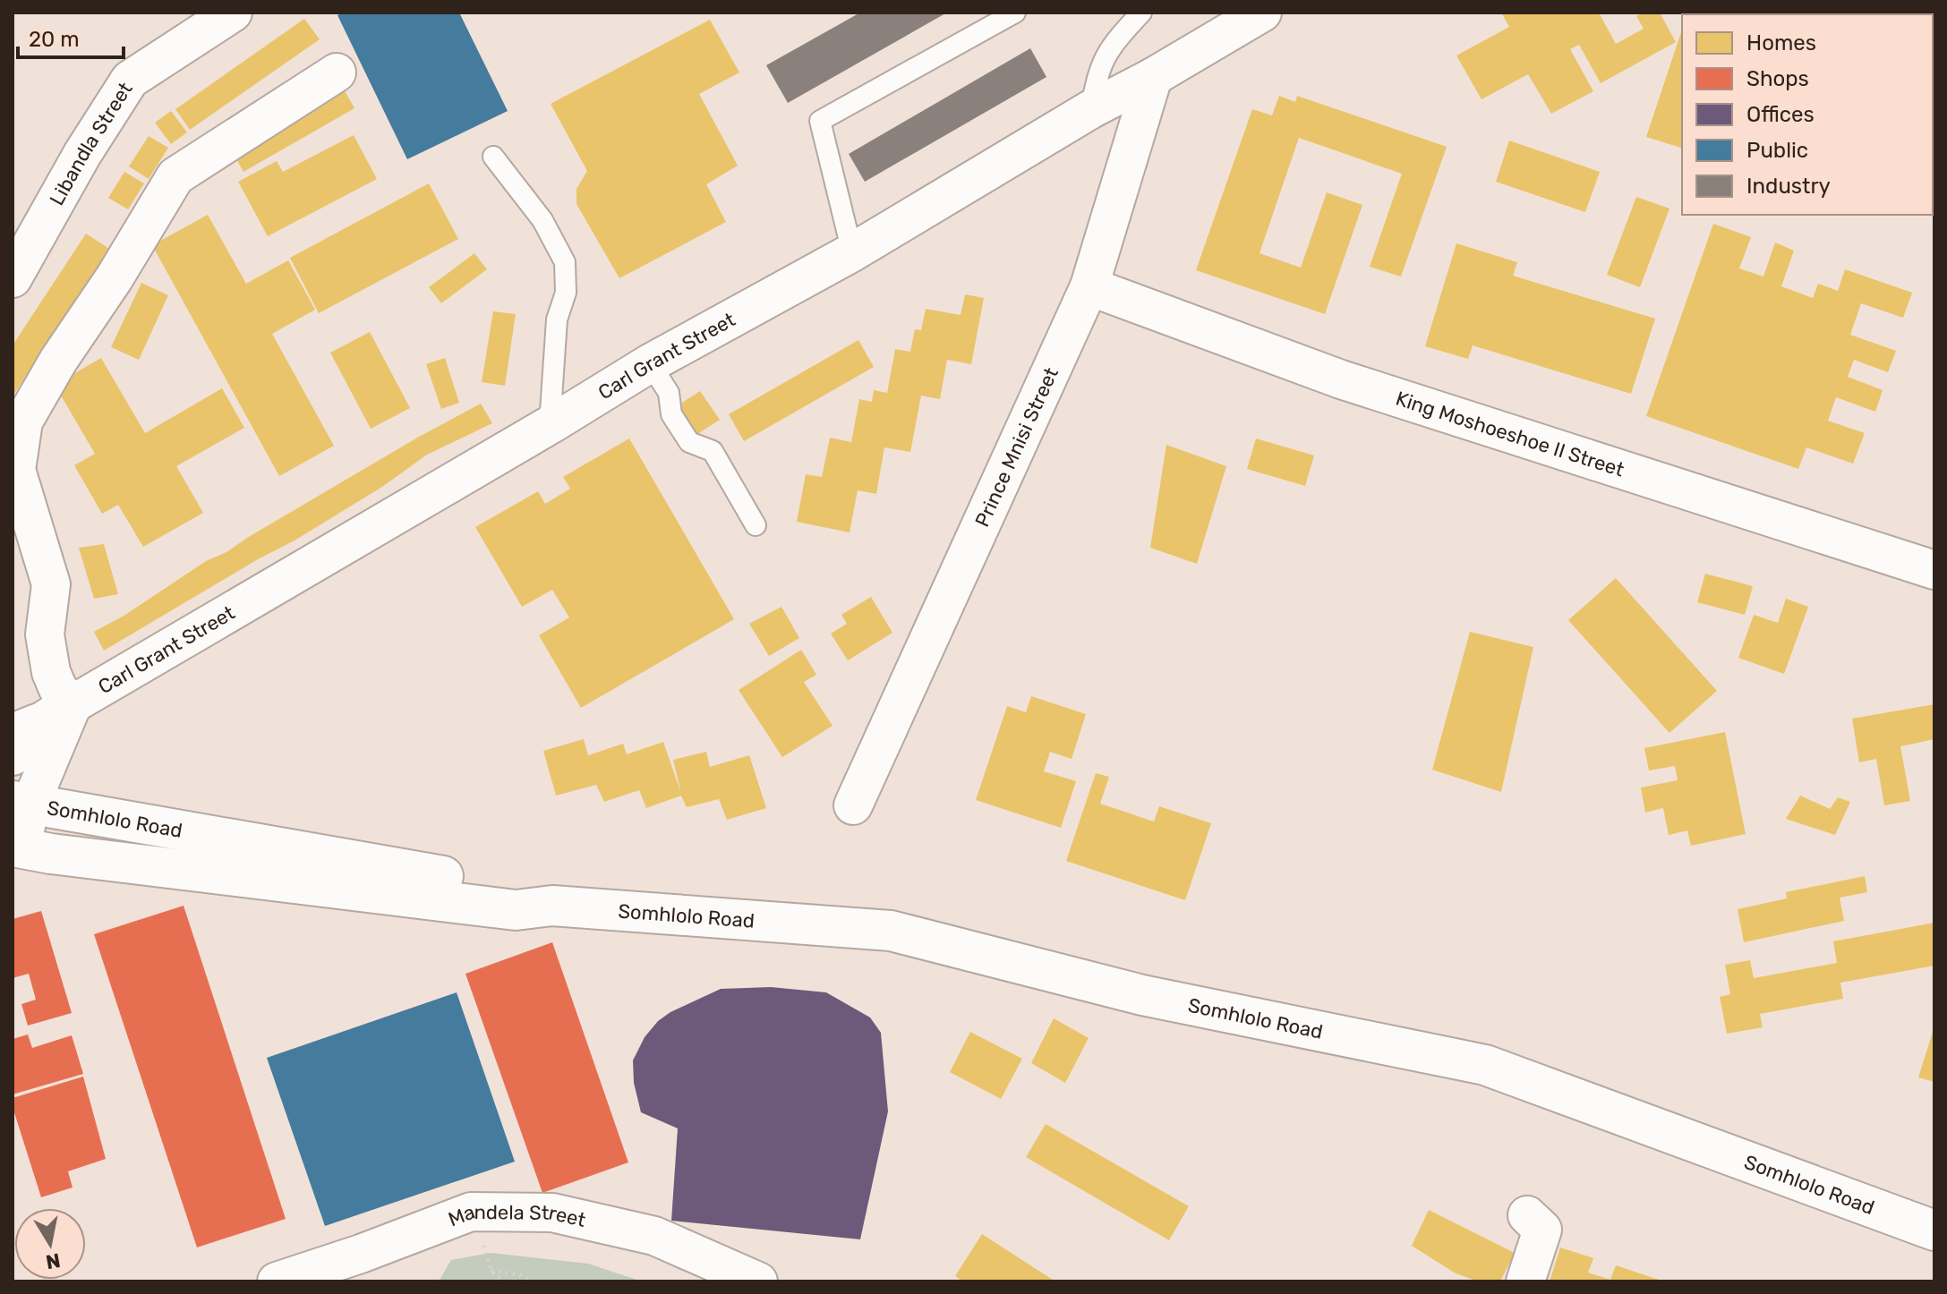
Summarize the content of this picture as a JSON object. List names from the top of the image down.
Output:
{
  "streets": {
    "main road": ["Somhlolo Road"],
    "street": [
      "Libandla Street",
      "Carl Grant Street",
      "King Moshoeshoe II Street",
      "Prince Mnisi Street",
      "Mandela Street"
    ]
  },
  "crossings": [
    ["Carl Grant Street", "Prince Mnisi Street"],
    ["King Moshoeshoe II Street", "Prince Mnisi Street"]
  ],
  "legend": [
    "Homes",
    "Shops",
    "Offices",
    "Public",
    "Industry"
  ],
  "scale_bar": "20 m",
  "north": "bottom"
}
